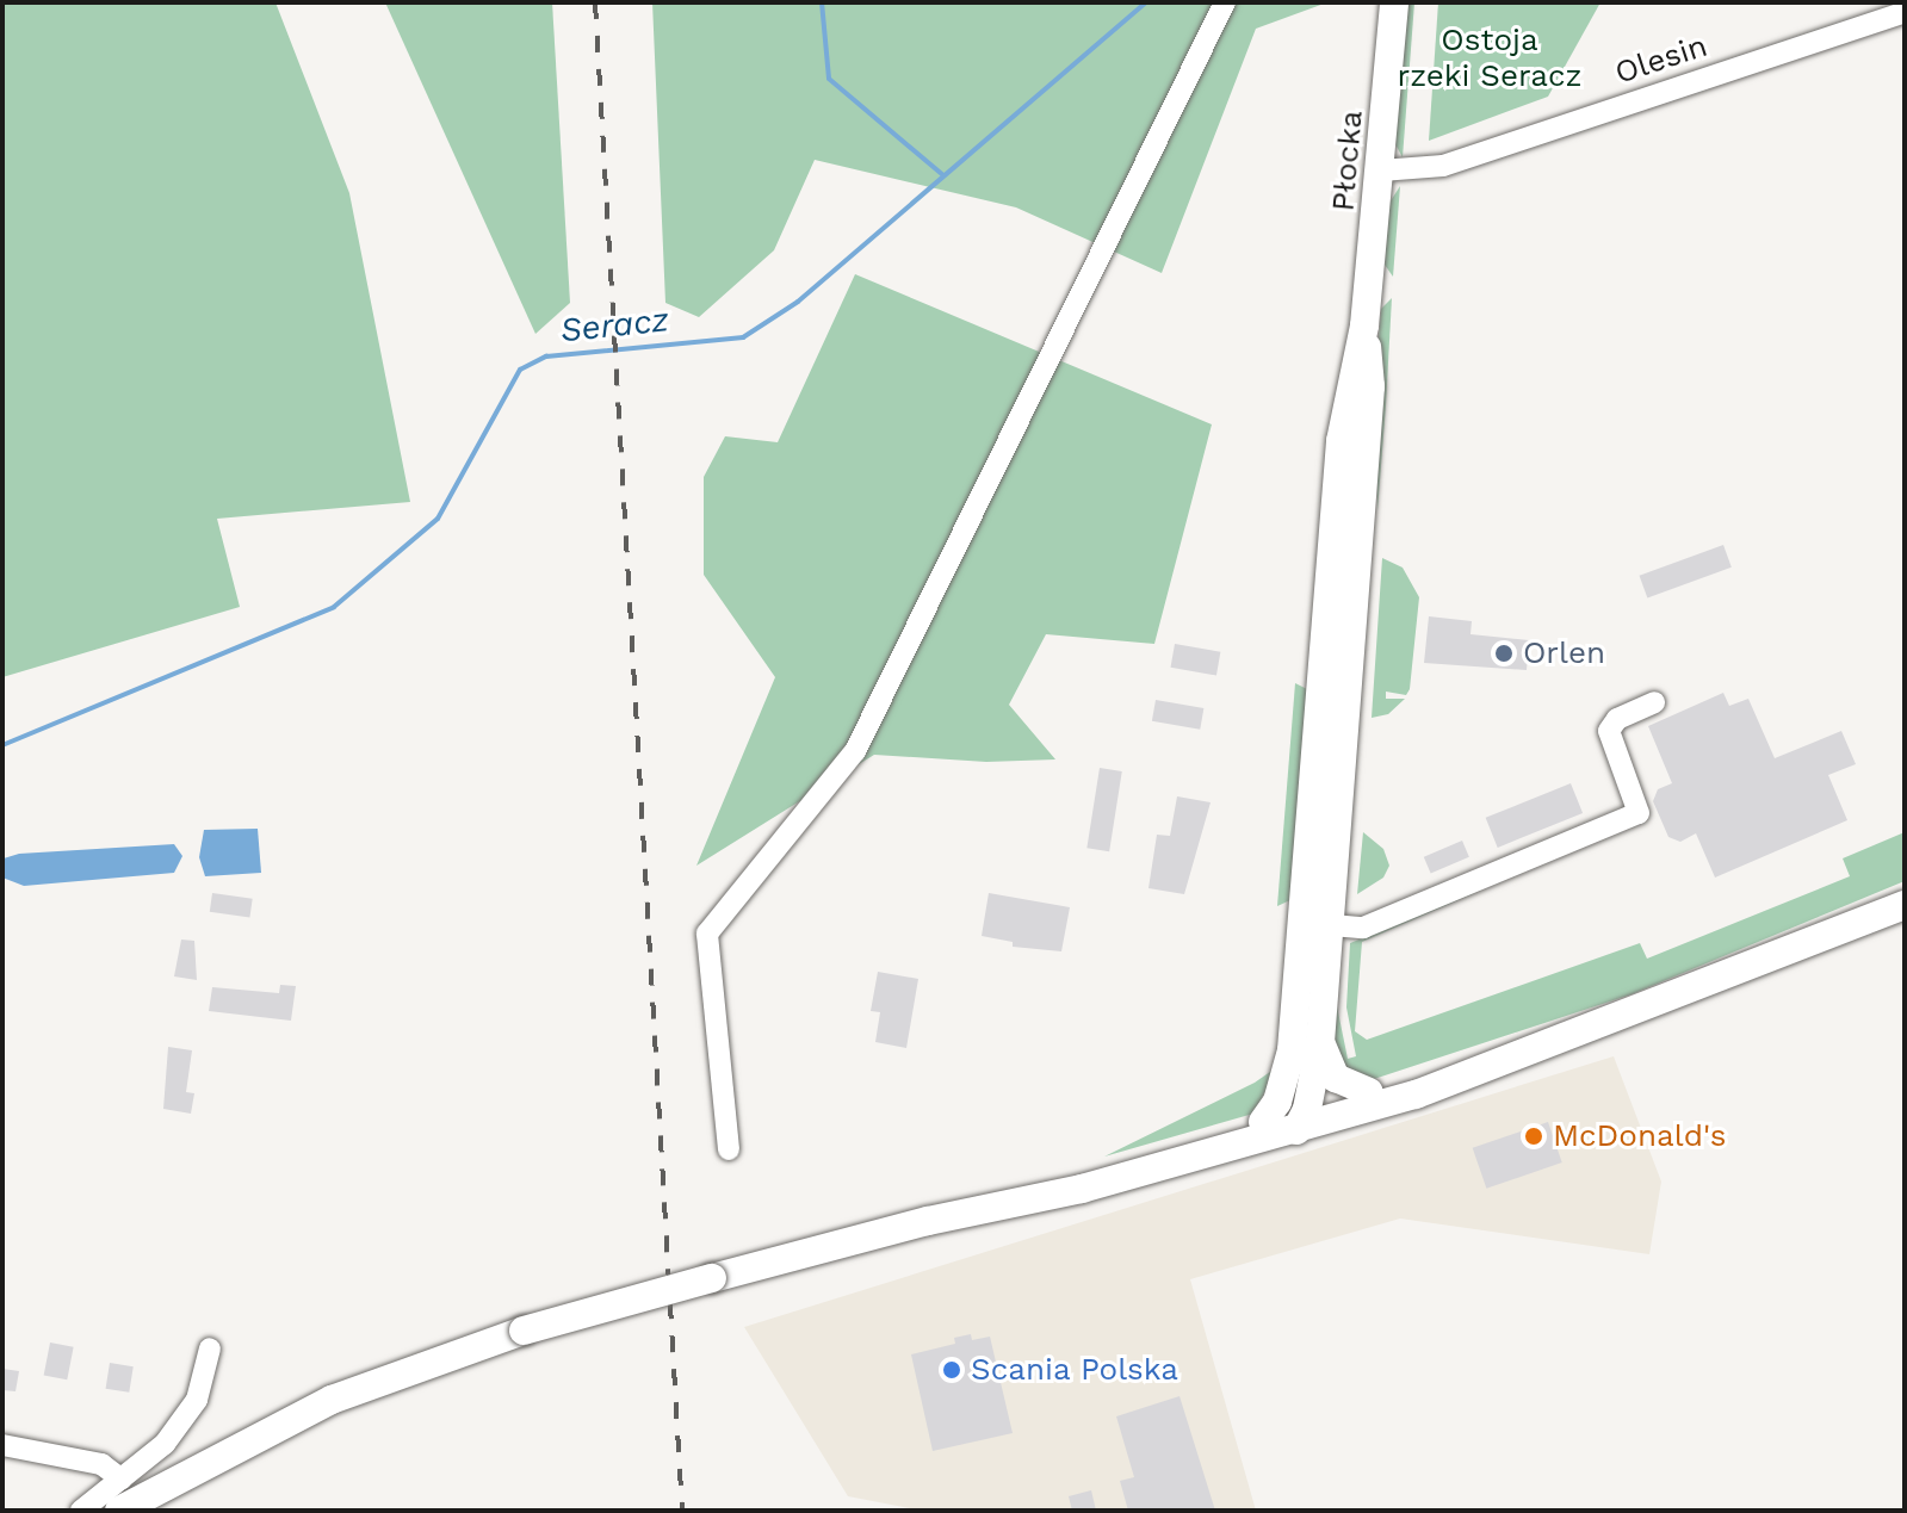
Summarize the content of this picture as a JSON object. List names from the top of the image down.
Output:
{
  "streets": {
    "main road": ["Płocka"],
    "street": ["Olesin"]
  },
  "crossings": [
    ["Olesin", "Płocka"]
  ],
  "water": ["Seracz"],
  "parks": ["Ostoja rzeki Seracz"],
  "places": ["Orlen", "McDonald's", "Scania Polska"]
}
